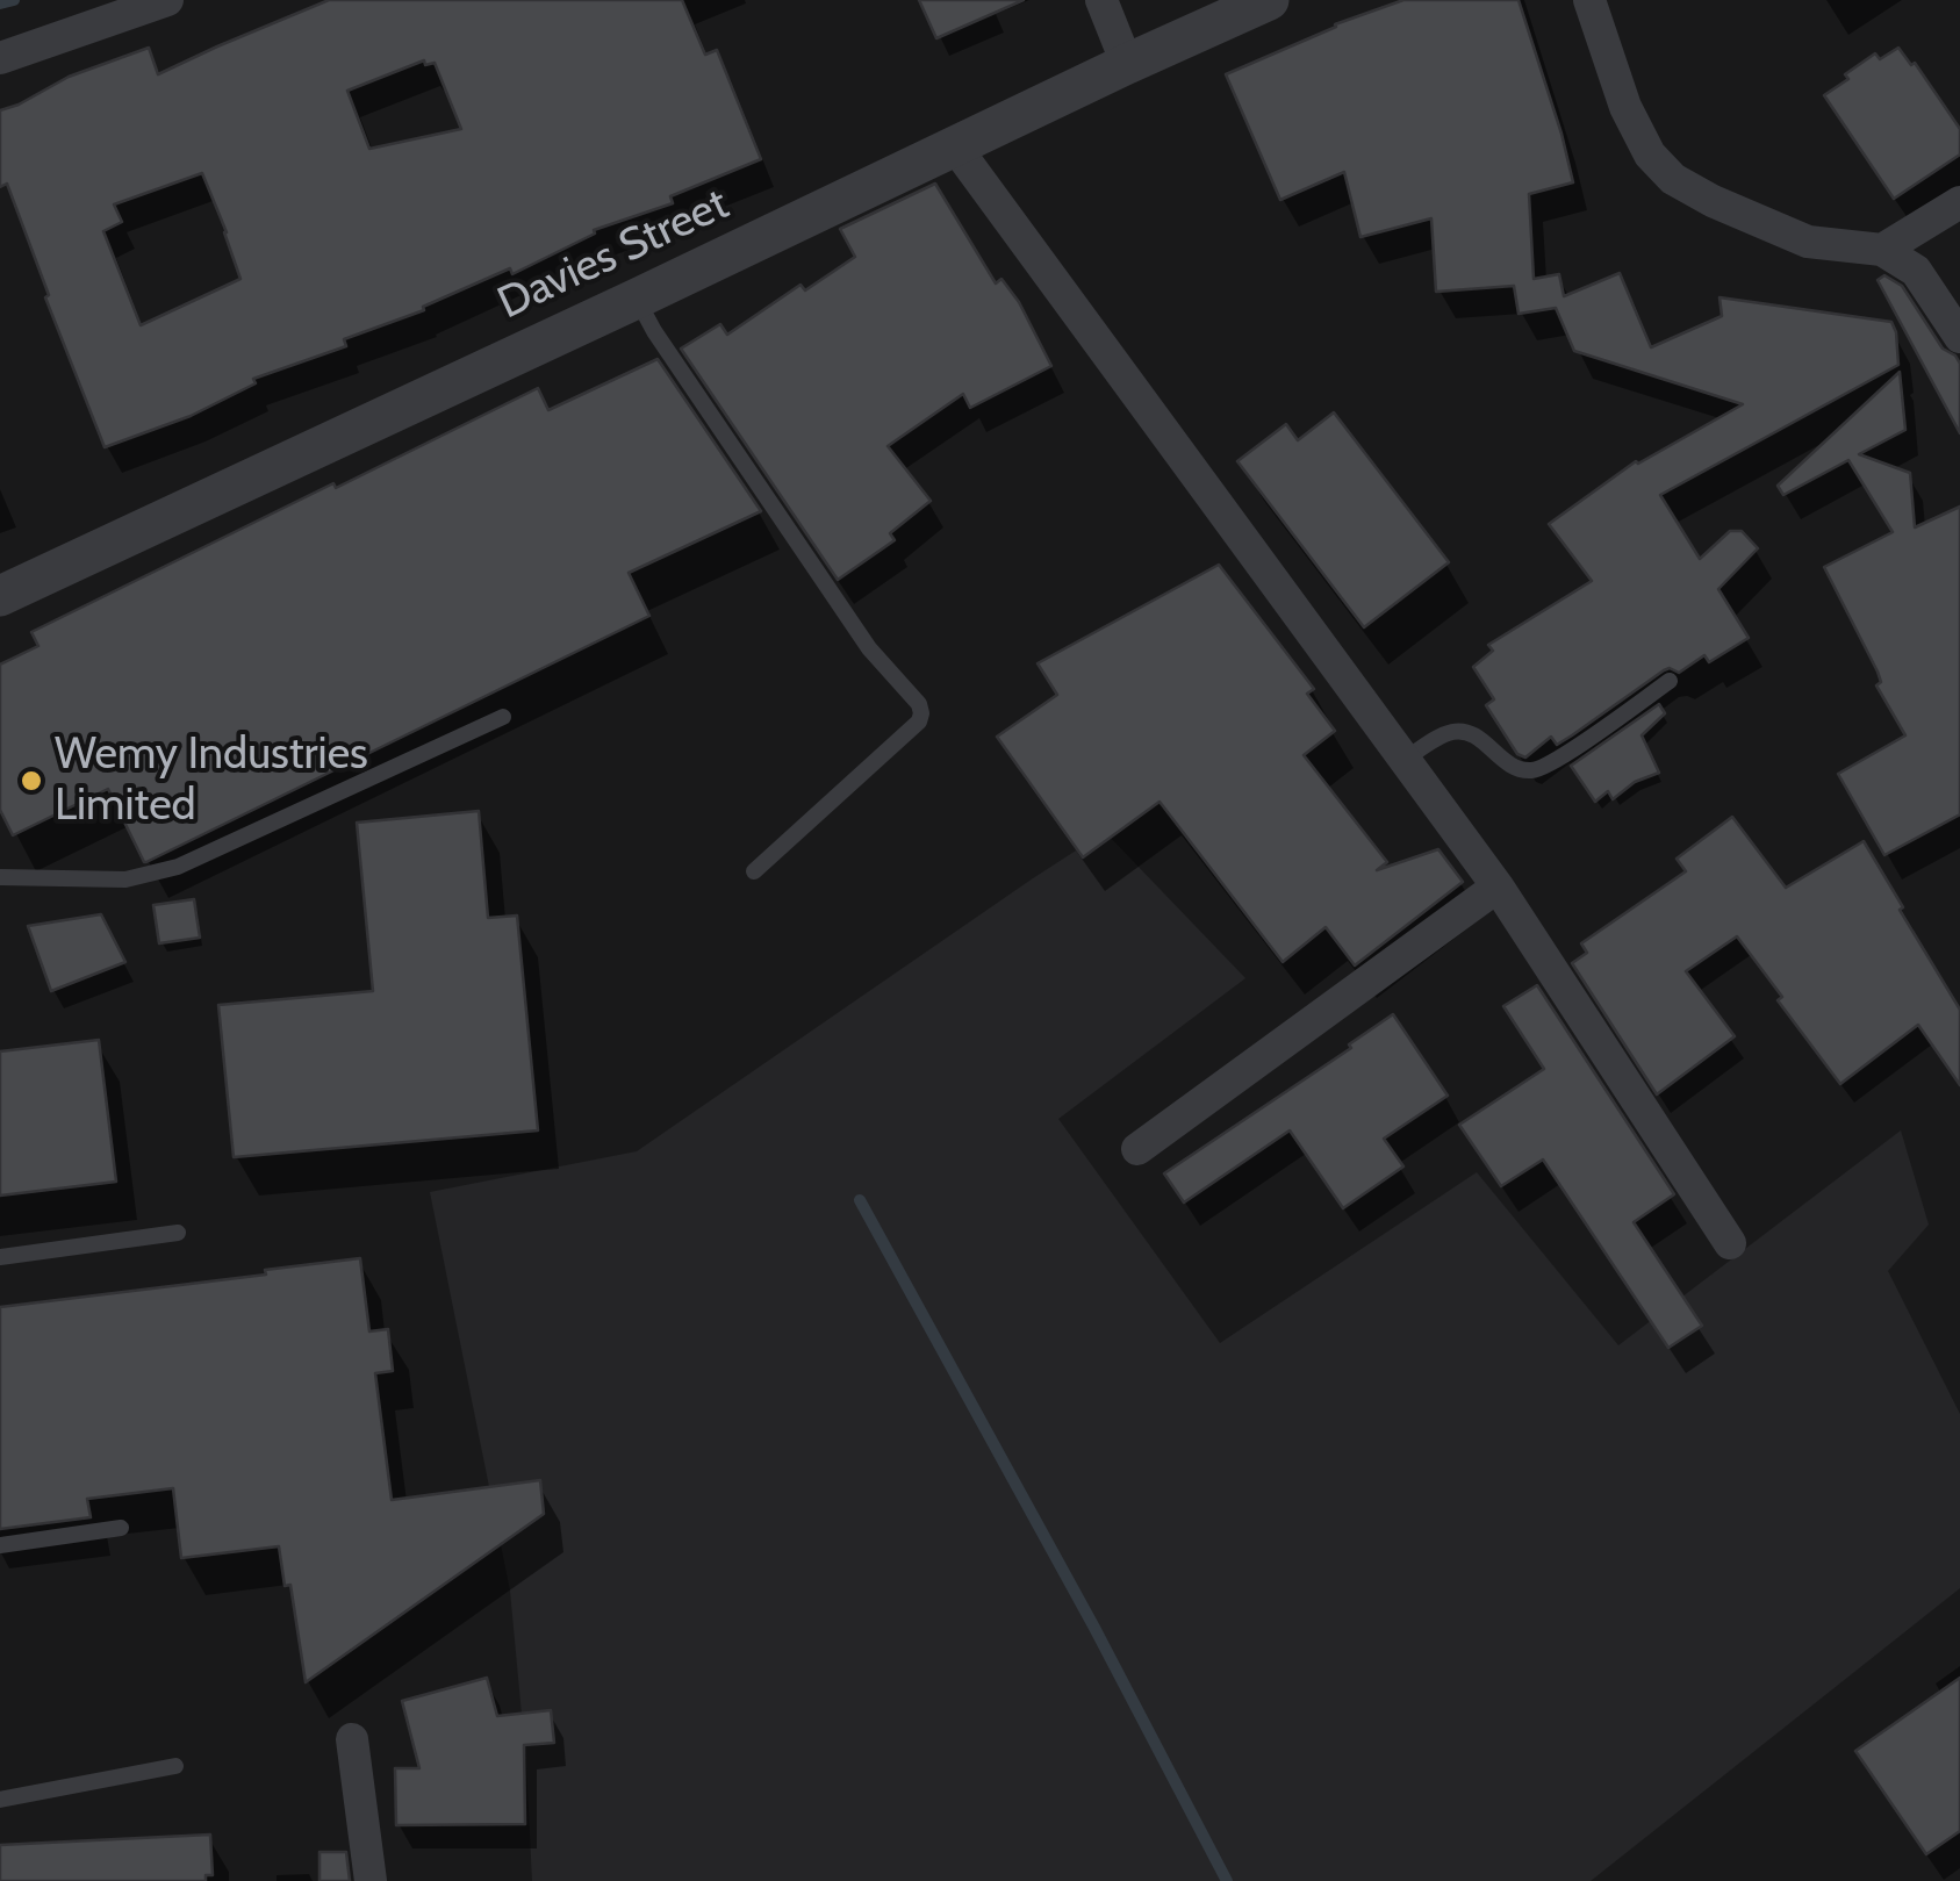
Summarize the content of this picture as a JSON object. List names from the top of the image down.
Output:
{
  "streets": {
    "street": ["Davies Street"]
  },
  "places": ["Wemy Industries Limited"]
}
